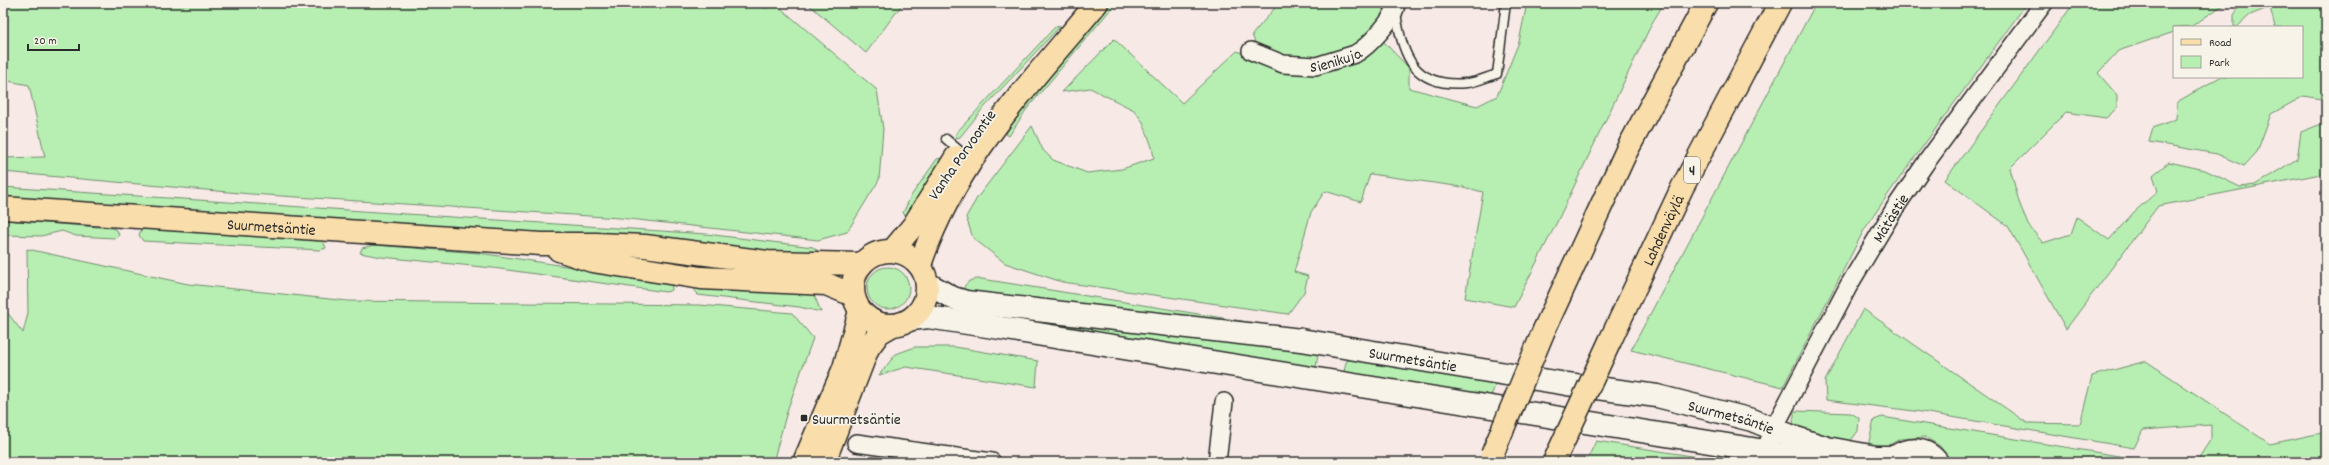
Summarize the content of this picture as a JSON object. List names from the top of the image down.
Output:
{
  "streets": {
    "main road": [
      "Vanha Porvoontie",
      "4",
      "Suurmetsäntie",
      "Lahdenväylä"
    ],
    "street": ["Sienikuja", "Mätästie"]
  },
  "crossings": [
    ["Vanha Porvoontie", "Suurmetsäntie"],
    ["Mätästie", "Suurmetsäntie"]
  ],
  "places": {
    "transit": ["Suurmetsäntie"]
  },
  "legend": ["Road", "Park"],
  "scale_bar": "20 m"
}
